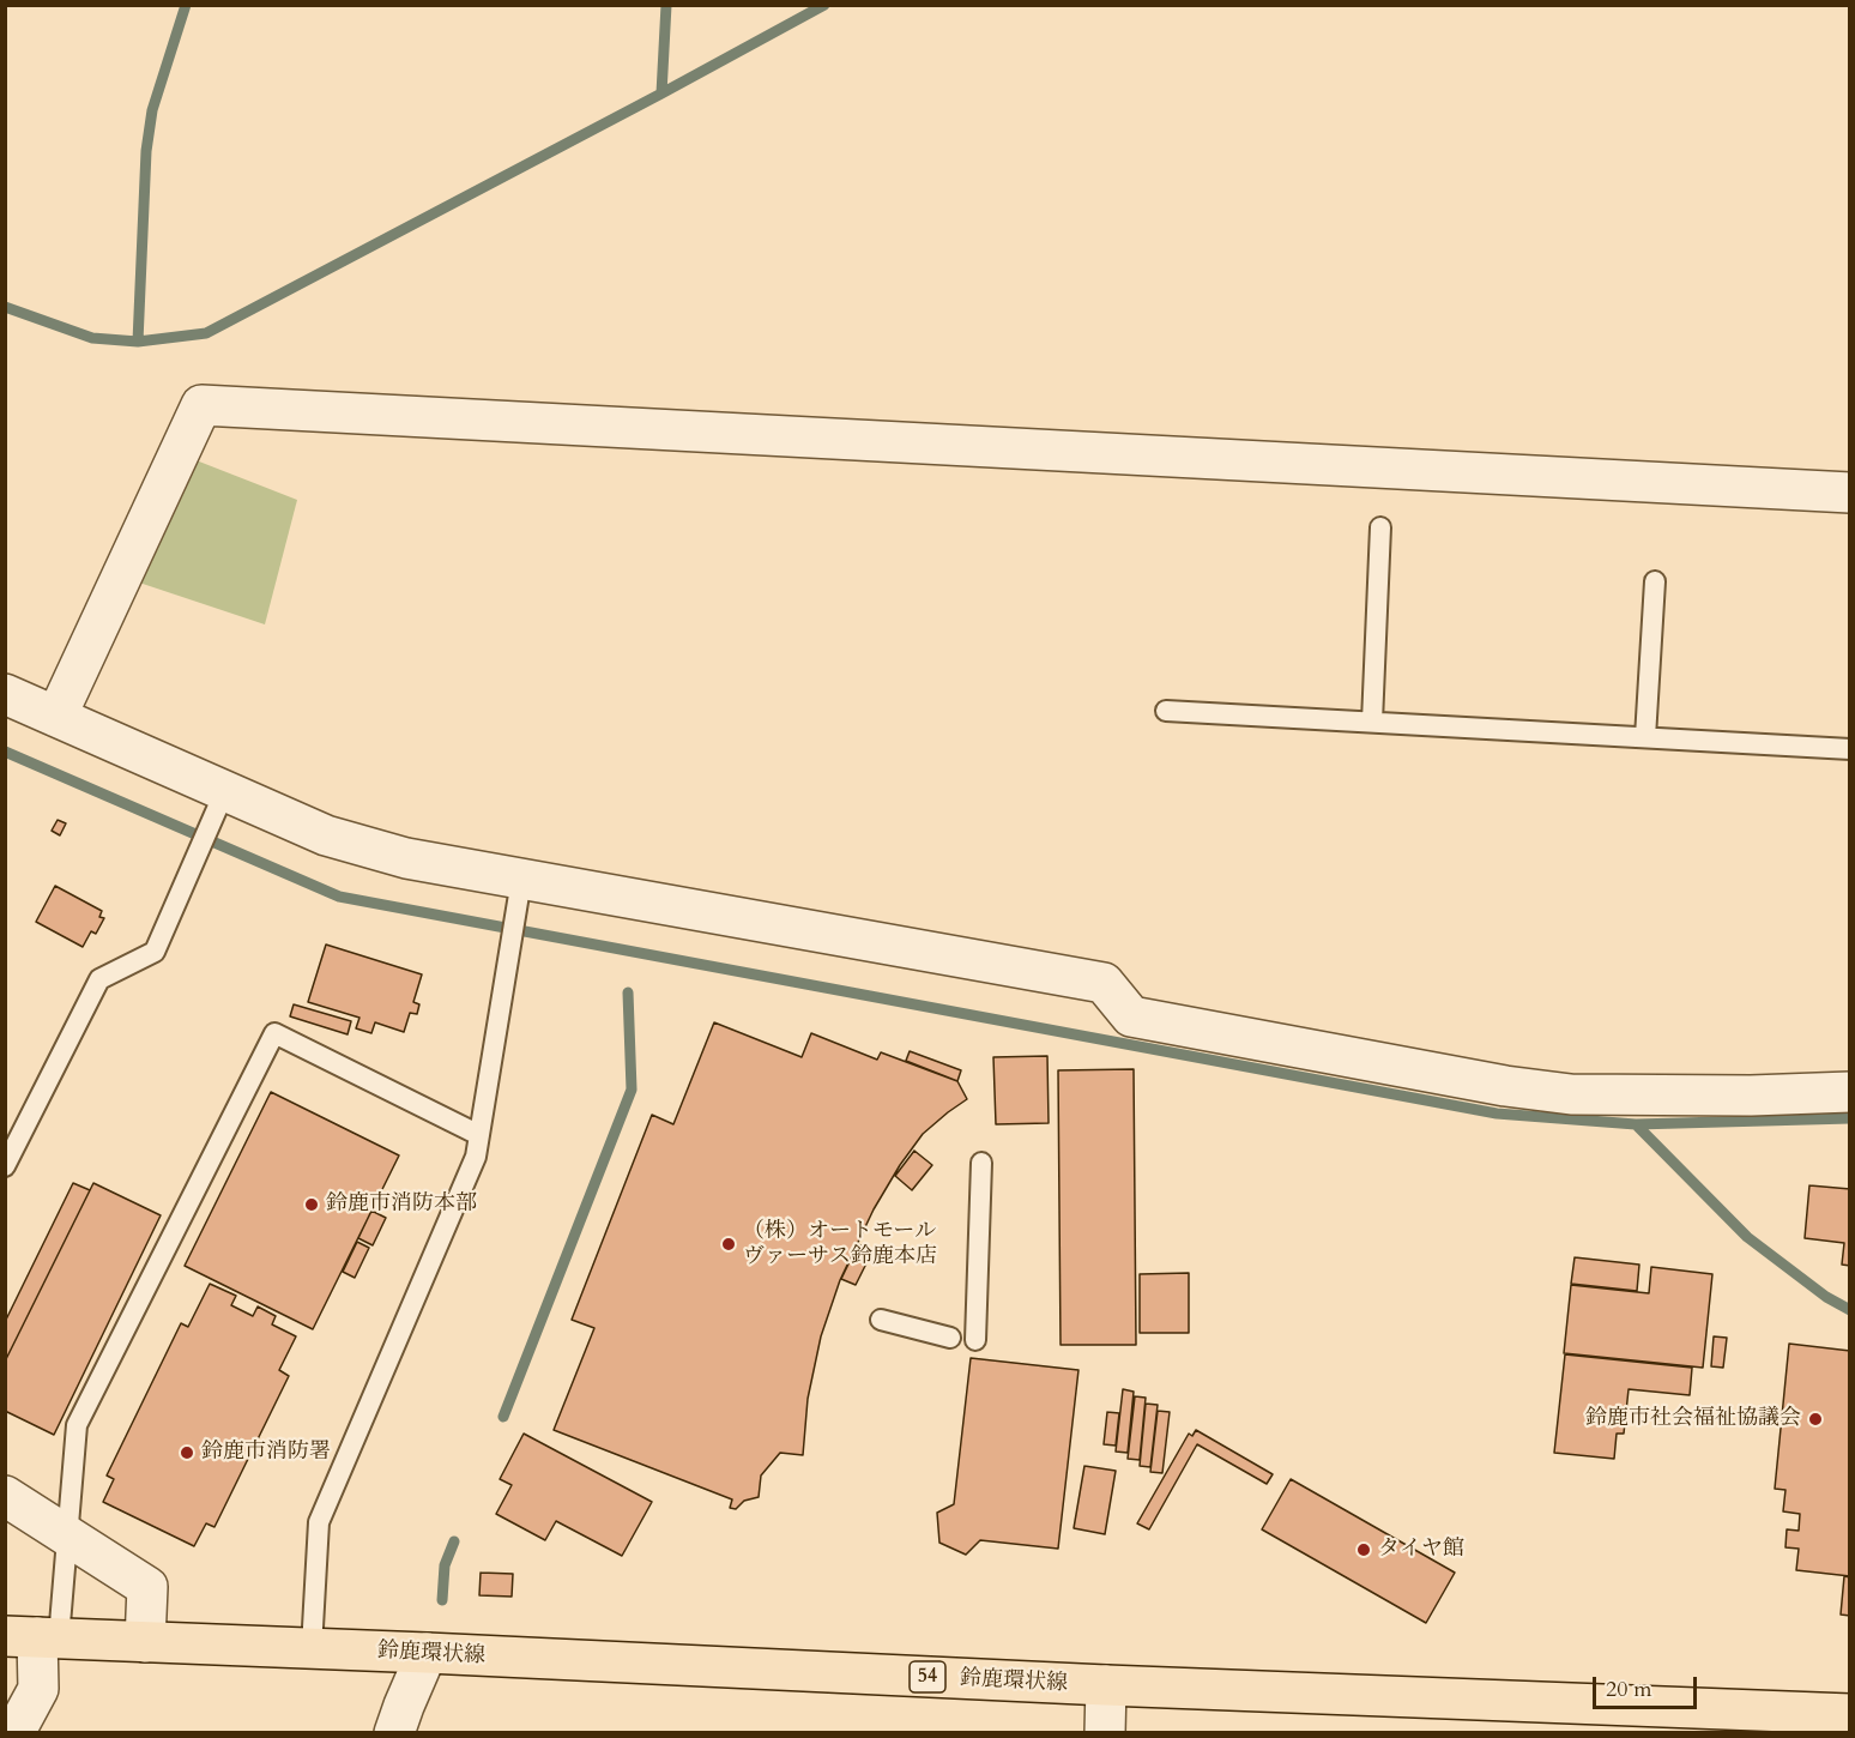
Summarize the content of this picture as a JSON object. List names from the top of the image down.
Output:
{
  "streets": {
    "main road": ["鈴鹿環状線", "54"]
  },
  "places": [
    "鈴鹿市消防本部",
    "（株）オートモール ヴァーサス鈴鹿本店",
    "鈴鹿市社会福祉協議会",
    "鈴鹿市消防署",
    "タイヤ館"
  ],
  "scale_bar": "20 m"
}
